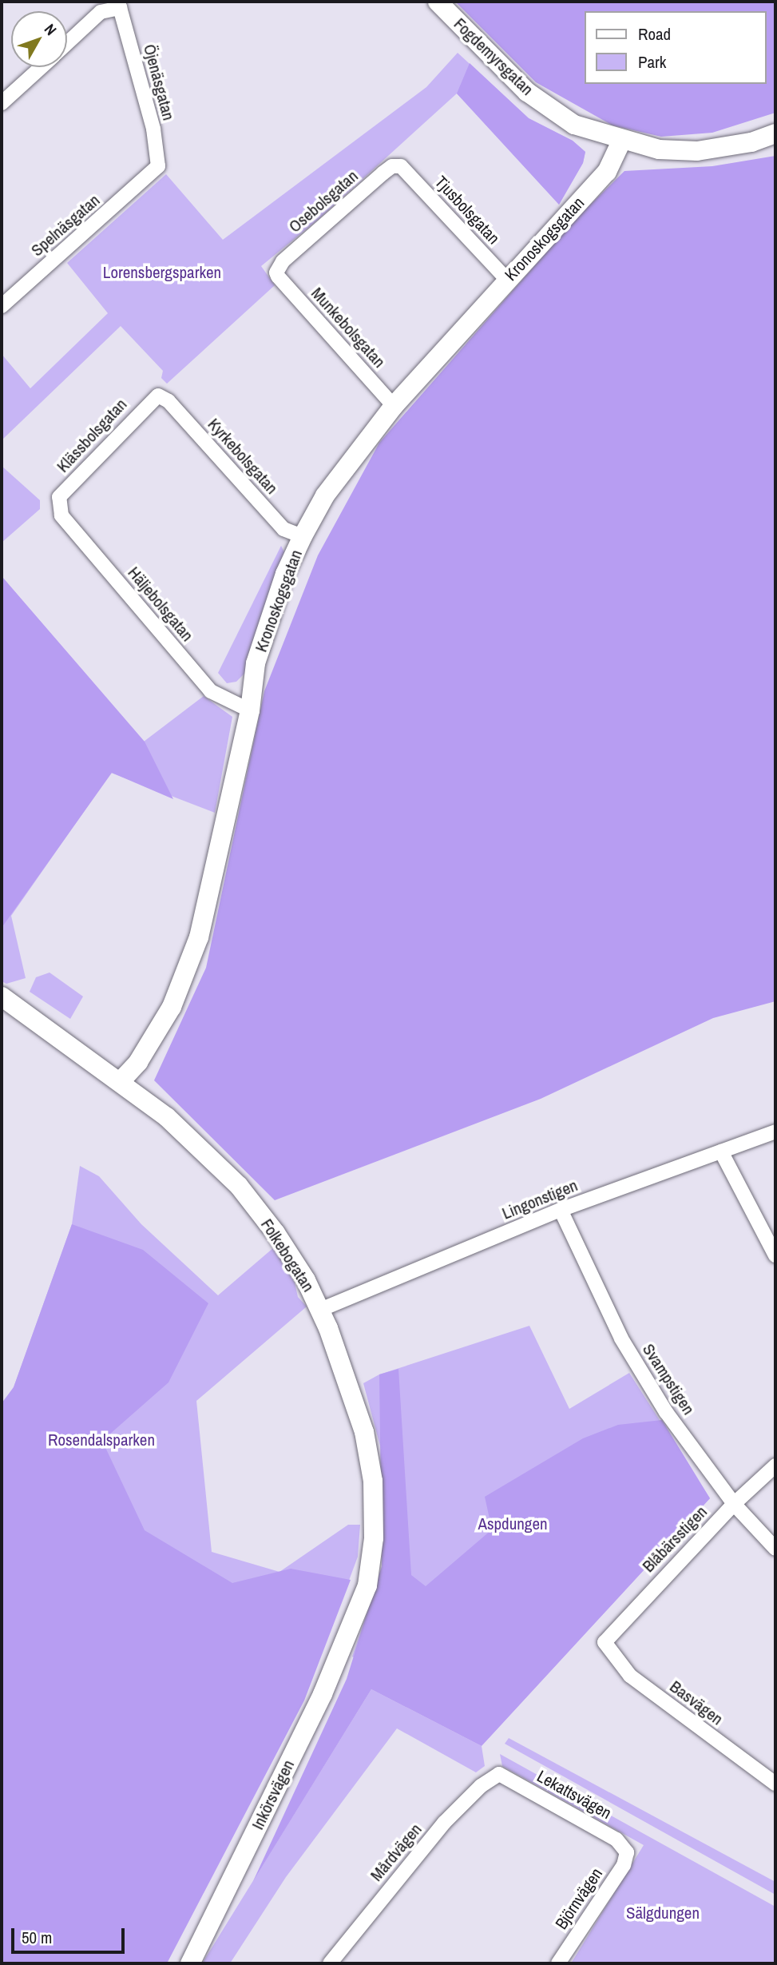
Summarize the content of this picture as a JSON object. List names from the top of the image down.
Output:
{
  "streets": {
    "street": [
      "Fogdemyrsgatan",
      "Öjenäsgatan",
      "Osebolsgatan",
      "Tjusbolsgatan",
      "Spelnäsgatan",
      "Kronoskogsgatan",
      "Munkebolsgatan",
      "Klässbolsgatan",
      "Kyrkebolsgatan",
      "Häljebolsgatan",
      "Lingonstigen",
      "Folkebogatan",
      "Svampstigen",
      "Blåbärsstigen",
      "Basvägen",
      "Inkörsvägen",
      "Lekattsvägen",
      "Mårdvägen",
      "Björnvägen"
    ]
  },
  "crossings": [
    ["Fogdemyrsgatan", "Kronoskogsgatan"],
    ["Öjenäsgatan", "Spelnäsgatan"],
    ["Osebolsgatan", "Tjusbolsgatan"],
    ["Osebolsgatan", "Munkebolsgatan"],
    ["Tjusbolsgatan", "Kronoskogsgatan"],
    ["Kronoskogsgatan", "Munkebolsgatan"],
    ["Kronoskogsgatan", "Kyrkebolsgatan"],
    ["Kronoskogsgatan", "Häljebolsgatan"],
    ["Kronoskogsgatan", "Folkebogatan"],
    ["Klässbolsgatan", "Kyrkebolsgatan"],
    ["Klässbolsgatan", "Häljebolsgatan"],
    ["Lingonstigen", "Folkebogatan"],
    ["Lingonstigen", "Svampstigen"],
    ["Folkebogatan", "Inkörsvägen"],
    ["Svampstigen", "Blåbärsstigen"],
    ["Blåbärsstigen", "Basvägen"],
    ["Lekattsvägen", "Mårdvägen"],
    ["Lekattsvägen", "Björnvägen"]
  ],
  "parks": [
    "Lorensbergsparken",
    "Rosendalsparken",
    "Aspdungen",
    "Sälgdungen"
  ],
  "legend": ["Road", "Park"],
  "scale_bar": "50 m",
  "north": "top right"
}
